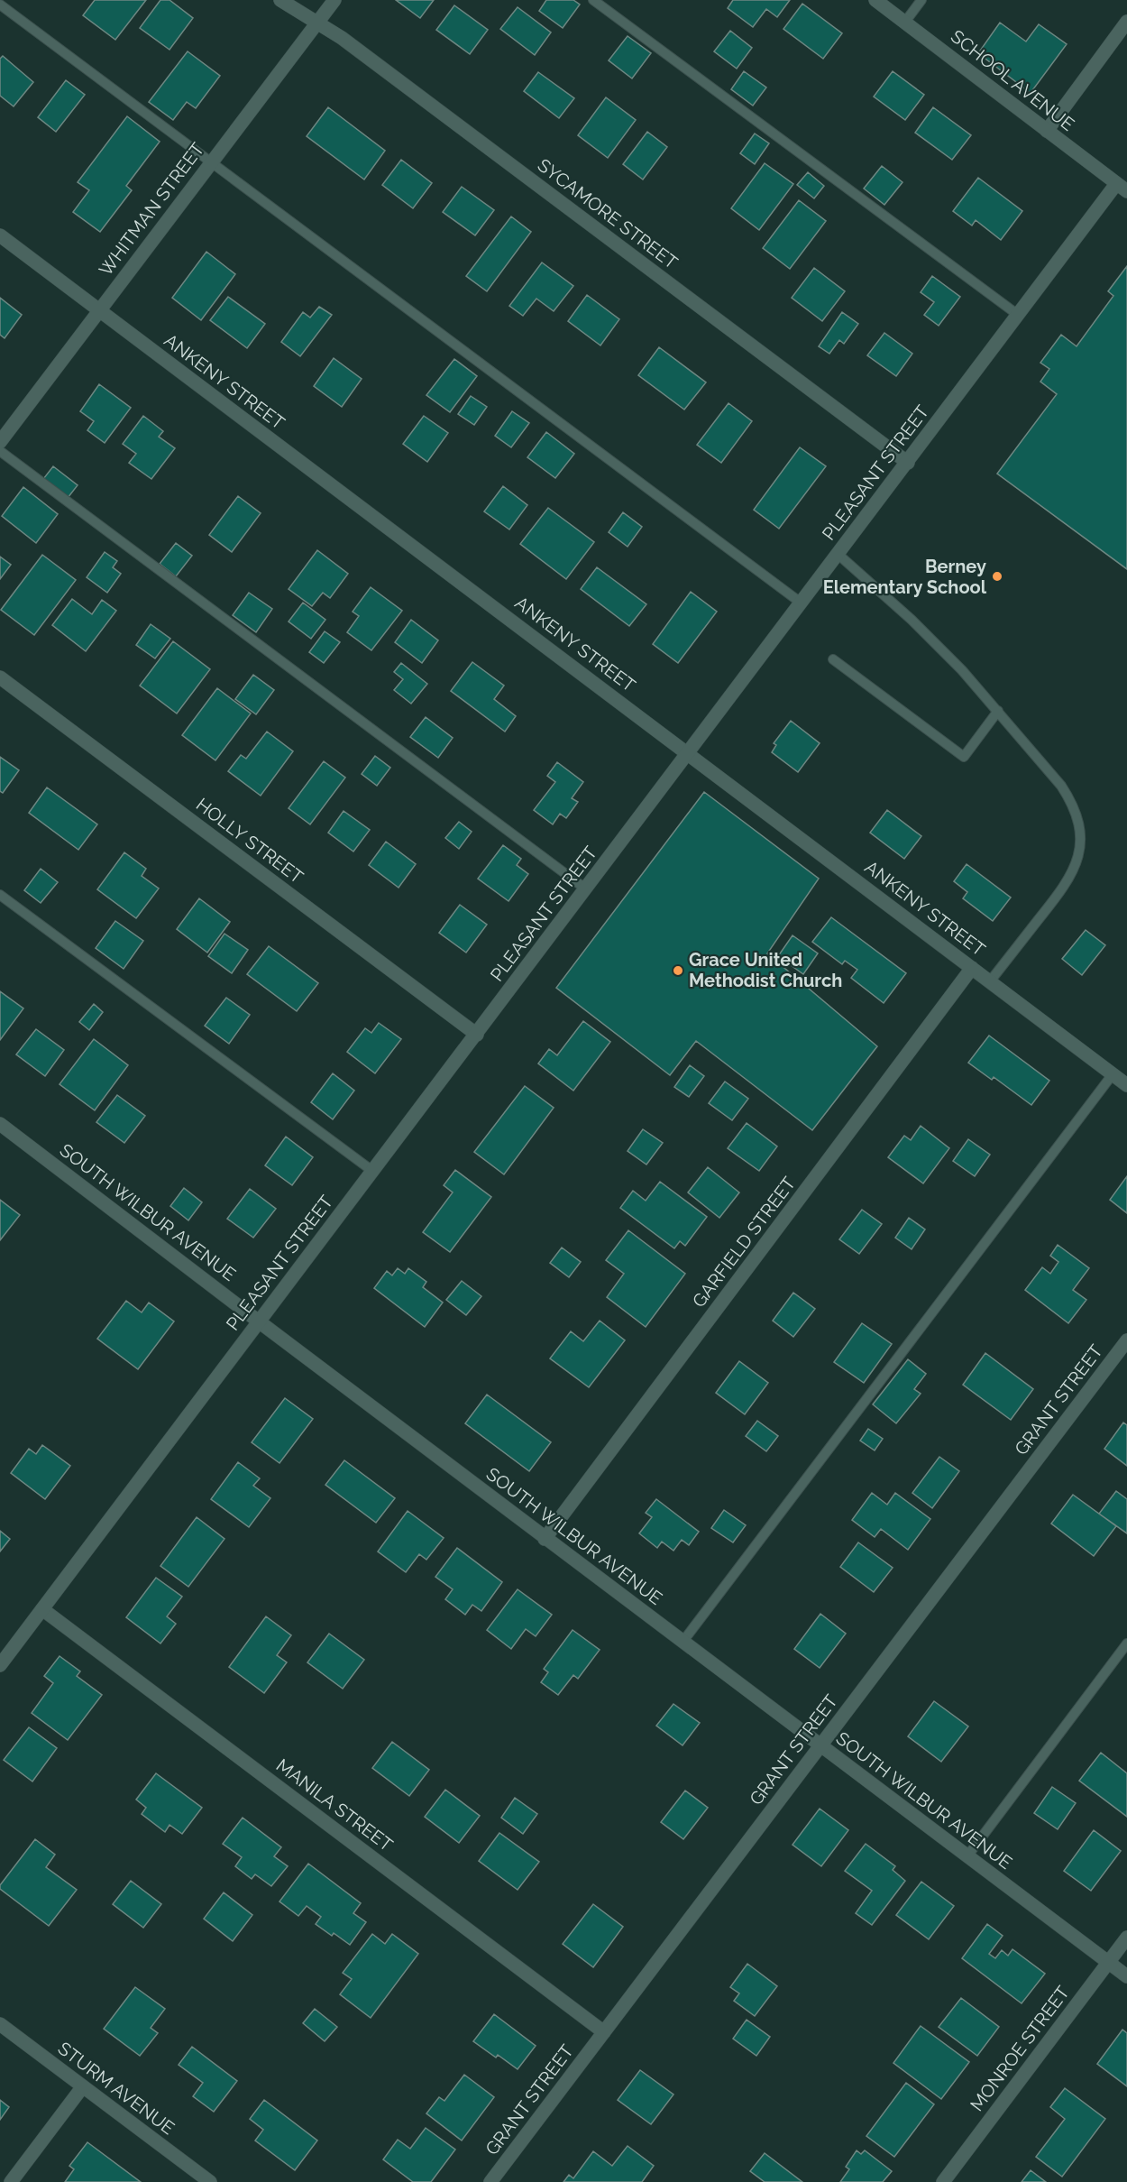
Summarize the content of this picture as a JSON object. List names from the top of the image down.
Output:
{
  "streets": {
    "street": [
      "SCHOOL AVENUE",
      "WHITMAN STREET",
      "SYCAMORE STREET",
      "ANKENY STREET",
      "PLEASANT STREET",
      "HOLLY STREET",
      "SOUTH WILBUR AVENUE",
      "GARFIELD STREET",
      "GRANT STREET",
      "MANILA STREET",
      "MONROE STREET",
      "STURM AVENUE"
    ]
  },
  "crossings": [
    ["SCHOOL AVENUE", "PLEASANT STREET"],
    ["WHITMAN STREET", "SYCAMORE STREET"],
    ["WHITMAN STREET", "ANKENY STREET"],
    ["SYCAMORE STREET", "PLEASANT STREET"],
    ["ANKENY STREET", "PLEASANT STREET"],
    ["ANKENY STREET", "GARFIELD STREET"],
    ["PLEASANT STREET", "HOLLY STREET"],
    ["PLEASANT STREET", "SOUTH WILBUR AVENUE"],
    ["PLEASANT STREET", "MANILA STREET"],
    ["SOUTH WILBUR AVENUE", "GARFIELD STREET"],
    ["SOUTH WILBUR AVENUE", "GRANT STREET"],
    ["SOUTH WILBUR AVENUE", "MONROE STREET"],
    ["GRANT STREET", "MANILA STREET"]
  ],
  "places": ["Berney Elementary School", "Grace United Methodist Church"]
}
